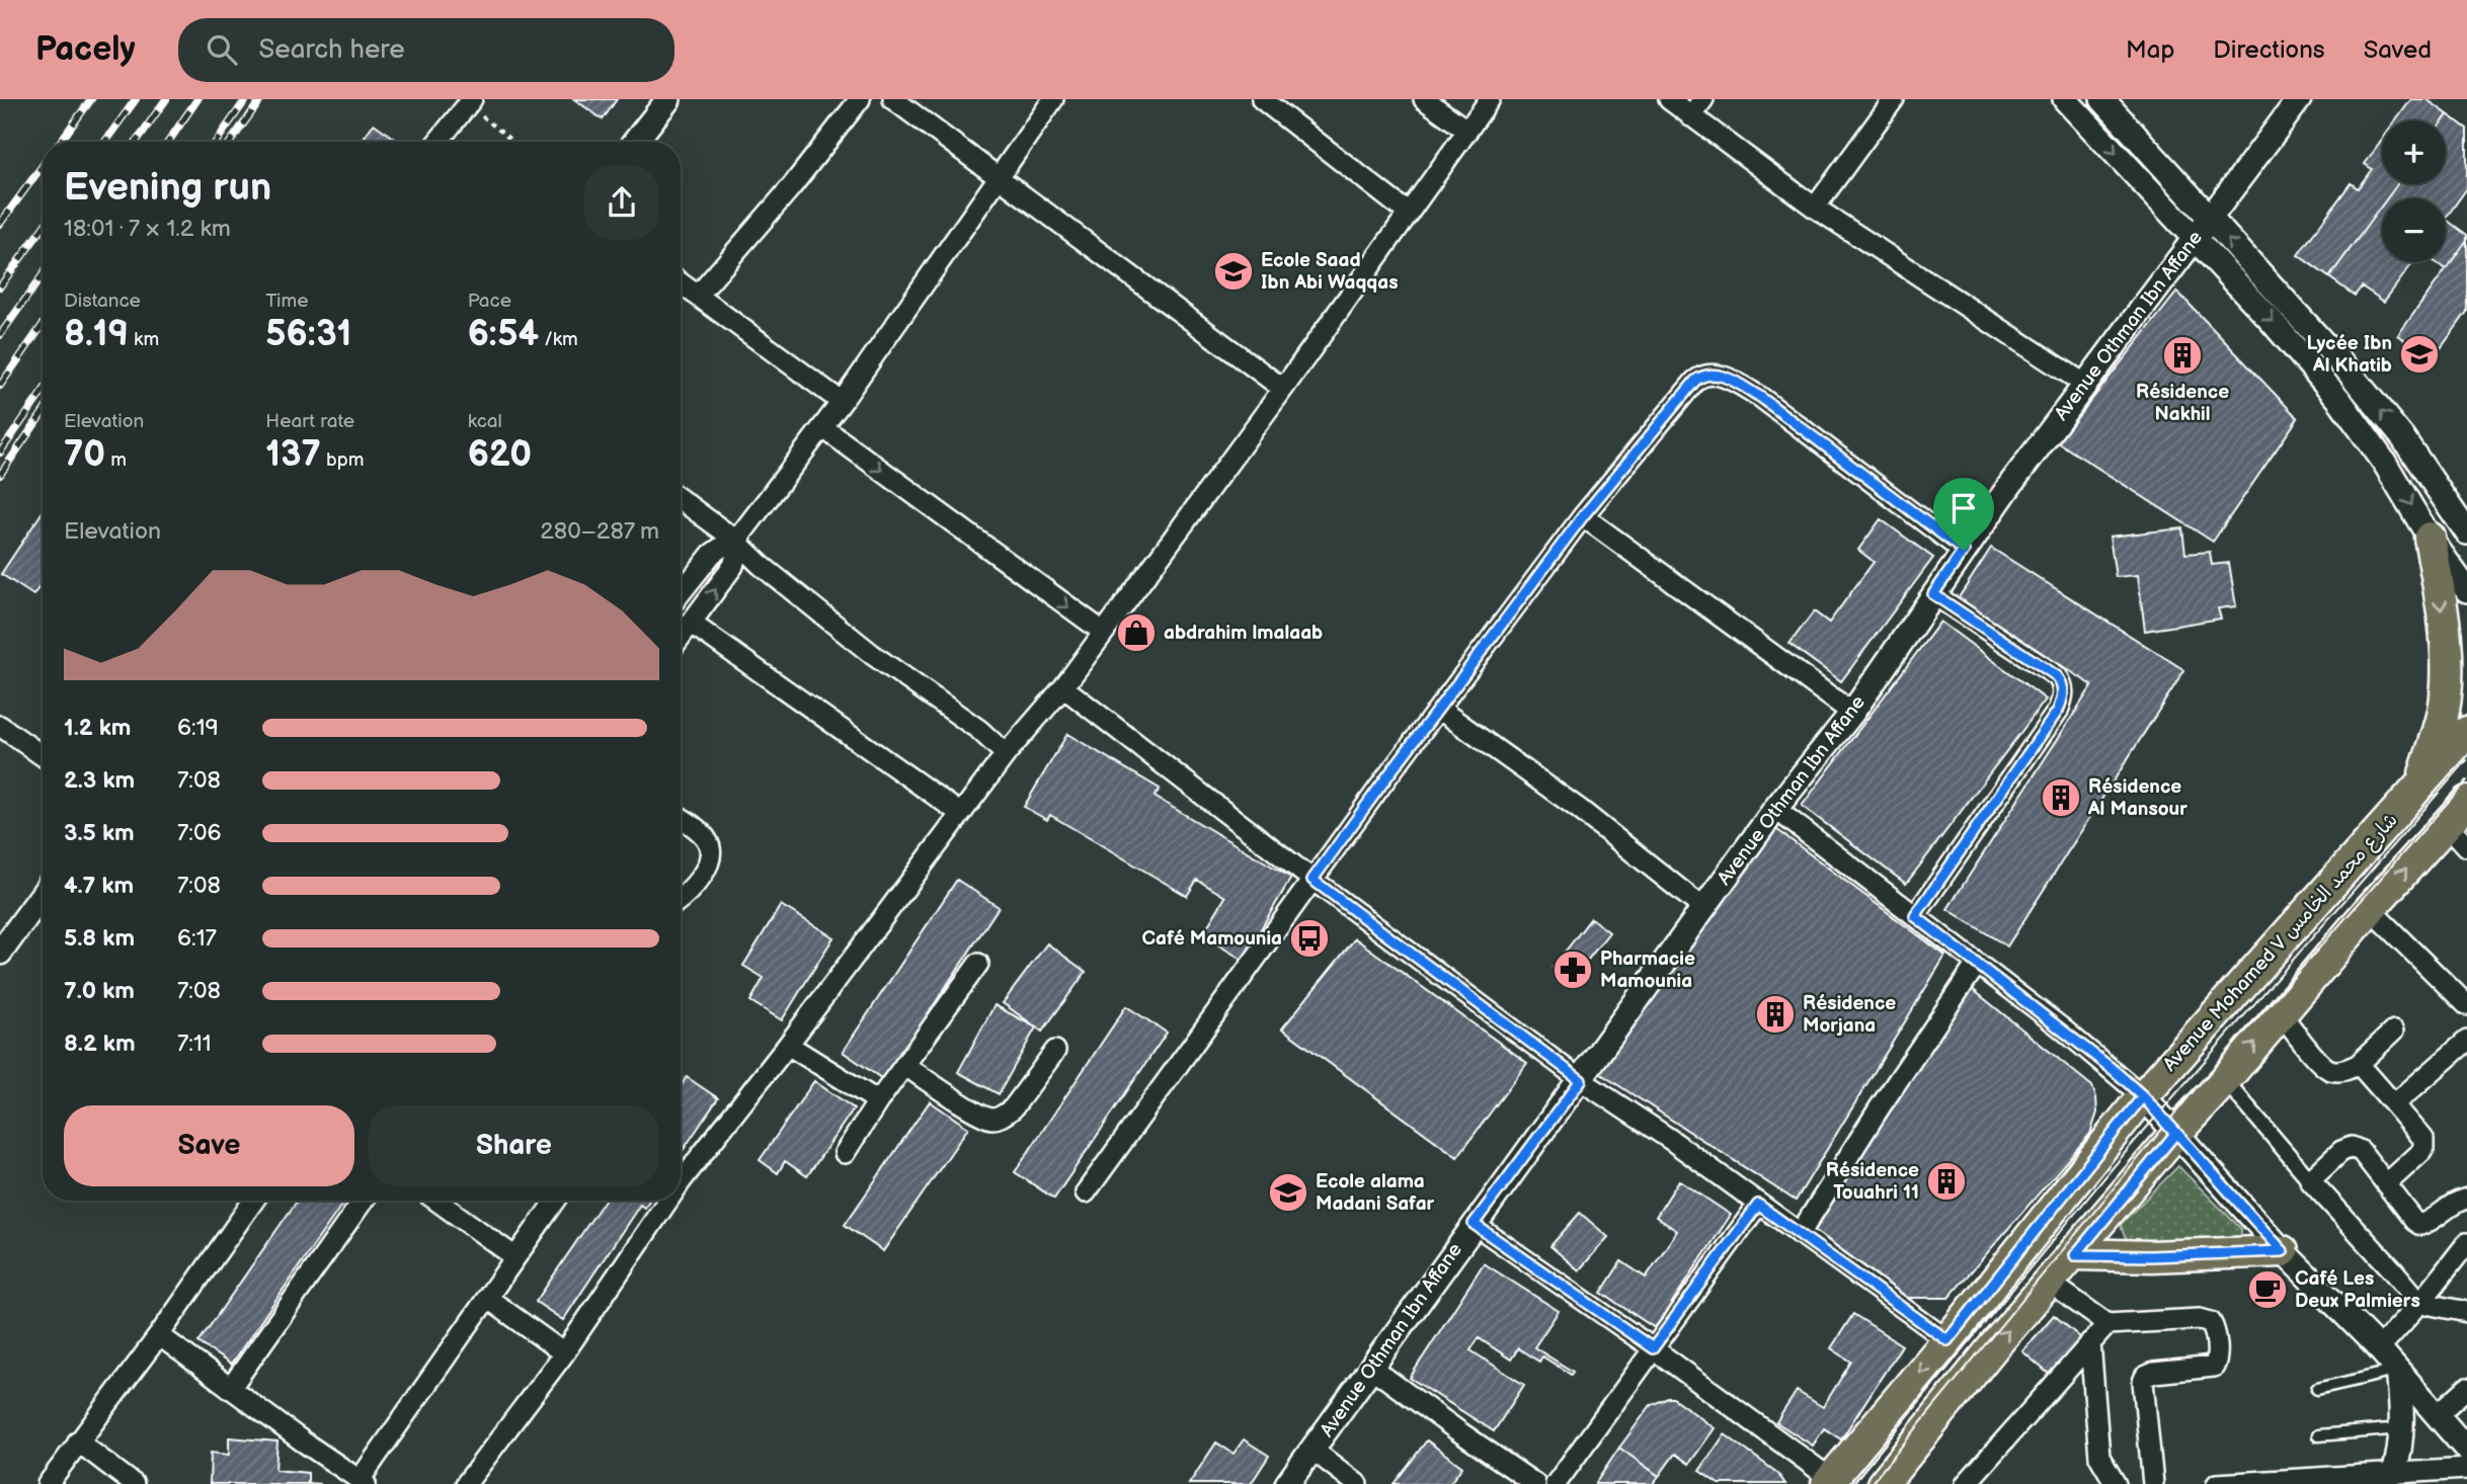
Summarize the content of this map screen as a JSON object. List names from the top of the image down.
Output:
{
  "streets": {
    "main road": ["Avenue Mohamed V شارع محمد الخامس"],
    "street": ["Avenue Othman Ibn Affane"]
  },
  "places": {
    "school or university": ["Ecole Saad Ibn Abi Waqqas", "Lycée Ibn Al Khatib", "Ecole alama Madani Safar"],
    "building": [
      "Résidence Nakhil",
      "Résidence Al Mansour",
      "Résidence Morjana",
      "Résidence Touahri 11"
    ],
    "shop": ["abdrahim lmalaab"],
    "bus stop": ["Café Mamounia"],
    "pharmacy": ["Pharmacie Mamounia"],
    "cafe": ["Café Les Deux Palmiers"]
  },
  "page": {
    "header": "Pacely",
    "search": "Search here",
    "nav": ["Map", "Directions", "Saved"],
    "map_buttons": ["+", "−"],
    "heading": ["Evening run", "18:01 · 7 × 1.2 km"],
    "stats": [
      ["Distance", "8.19 km"],
      ["Time", "56:31"],
      ["Pace", "6:54 /km"],
      ["Elevation", "70 m"],
      ["Heart rate", "137 bpm"],
      ["kcal", "620"]
    ],
    "chart": ["Elevation", "280–287 m"],
    "list": [
      {
        "name": "1.2 km",
        "note": "6:19"
      },
      {
        "name": "2.3 km",
        "note": "7:08"
      },
      {
        "name": "3.5 km",
        "note": "7:06"
      },
      {
        "name": "4.7 km",
        "note": "7:08"
      },
      {
        "name": "5.8 km",
        "note": "6:17"
      },
      {
        "name": "7.0 km",
        "note": "7:08"
      },
      {
        "name": "8.2 km",
        "note": "7:11"
      }
    ],
    "buttons": ["Save", "Share"]
  }
}
